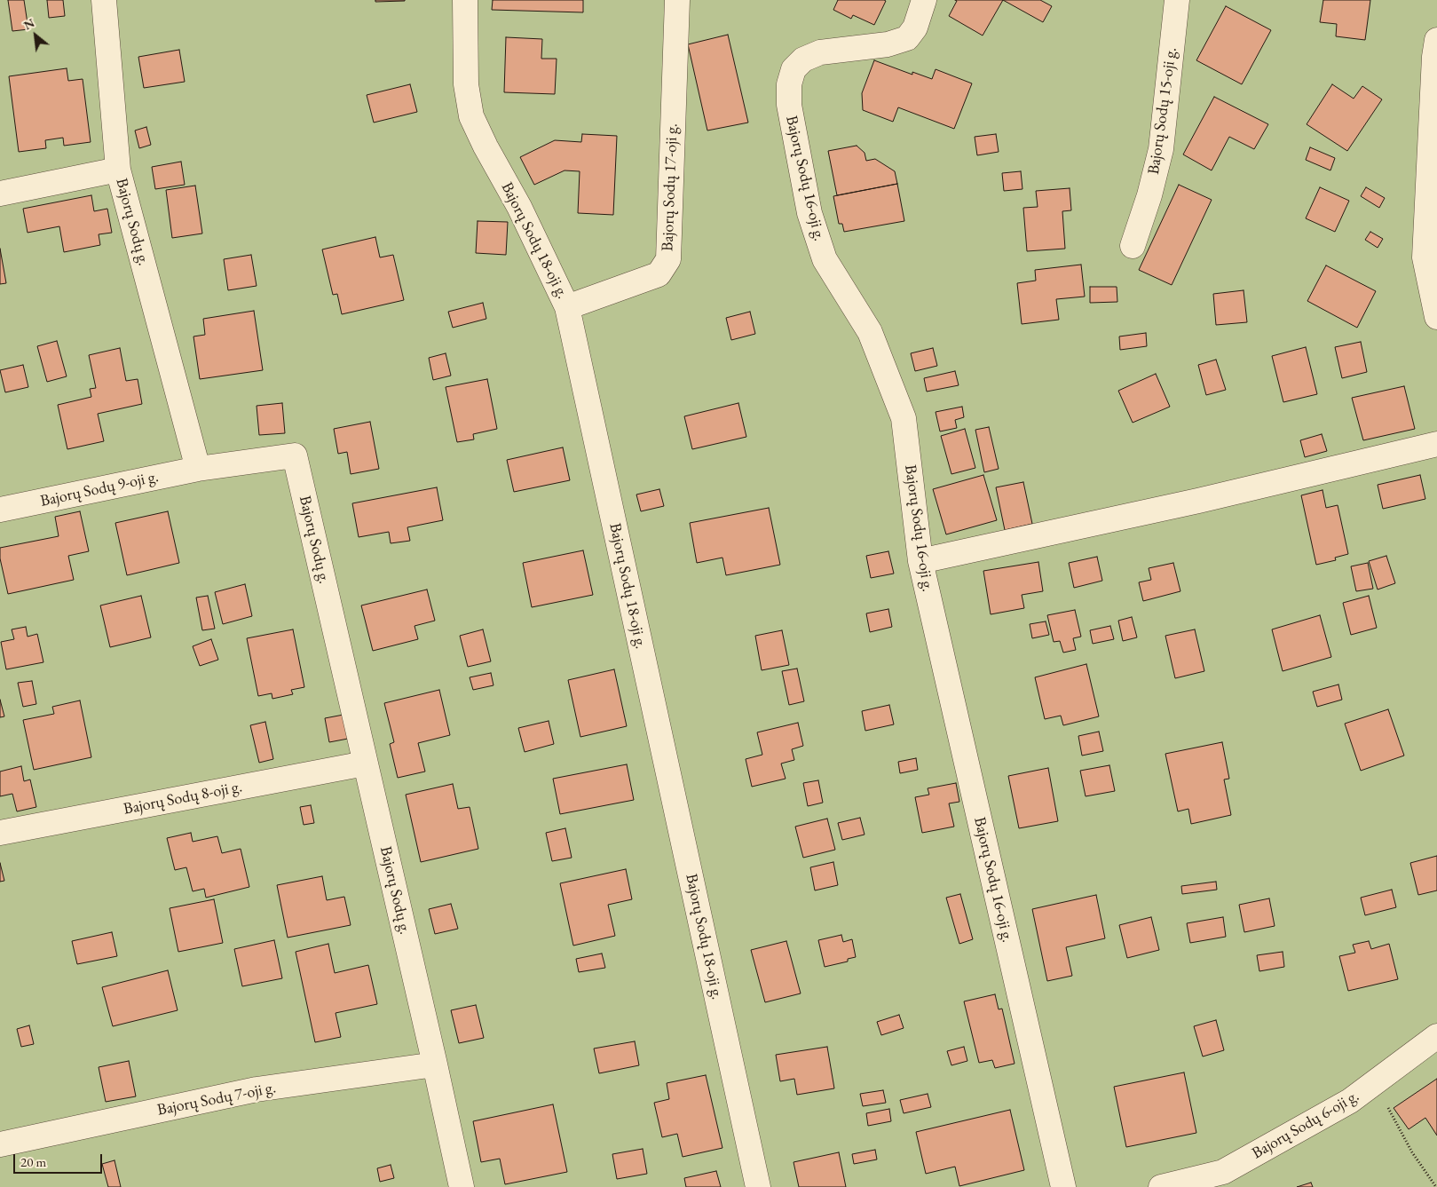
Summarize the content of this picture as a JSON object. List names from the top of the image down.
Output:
{
  "streets": {
    "street": [
      "Bajorų Sodų 15-oji g.",
      "Bajorų Sodų 16-oji g.",
      "Bajorų Sodų 17-oji g.",
      "Bajorų Sodų g.",
      "Bajorų Sodų 18-oji g.",
      "Bajorų Sodų 9-oji g.",
      "Bajorų Sodų 8-oji g.",
      "Bajorų Sodų 7-oji g.",
      "Bajorų Sodų 6-oji g."
    ]
  },
  "crossings": [
    ["Bajorų Sodų 17-oji g.", "Bajorų Sodų 18-oji g."],
    ["Bajorų Sodų g.", "Bajorų Sodų 9-oji g."],
    ["Bajorų Sodų g.", "Bajorų Sodų 8-oji g."],
    ["Bajorų Sodų g.", "Bajorų Sodų 7-oji g."]
  ],
  "scale_bar": "20 m",
  "north": "top left"
}
